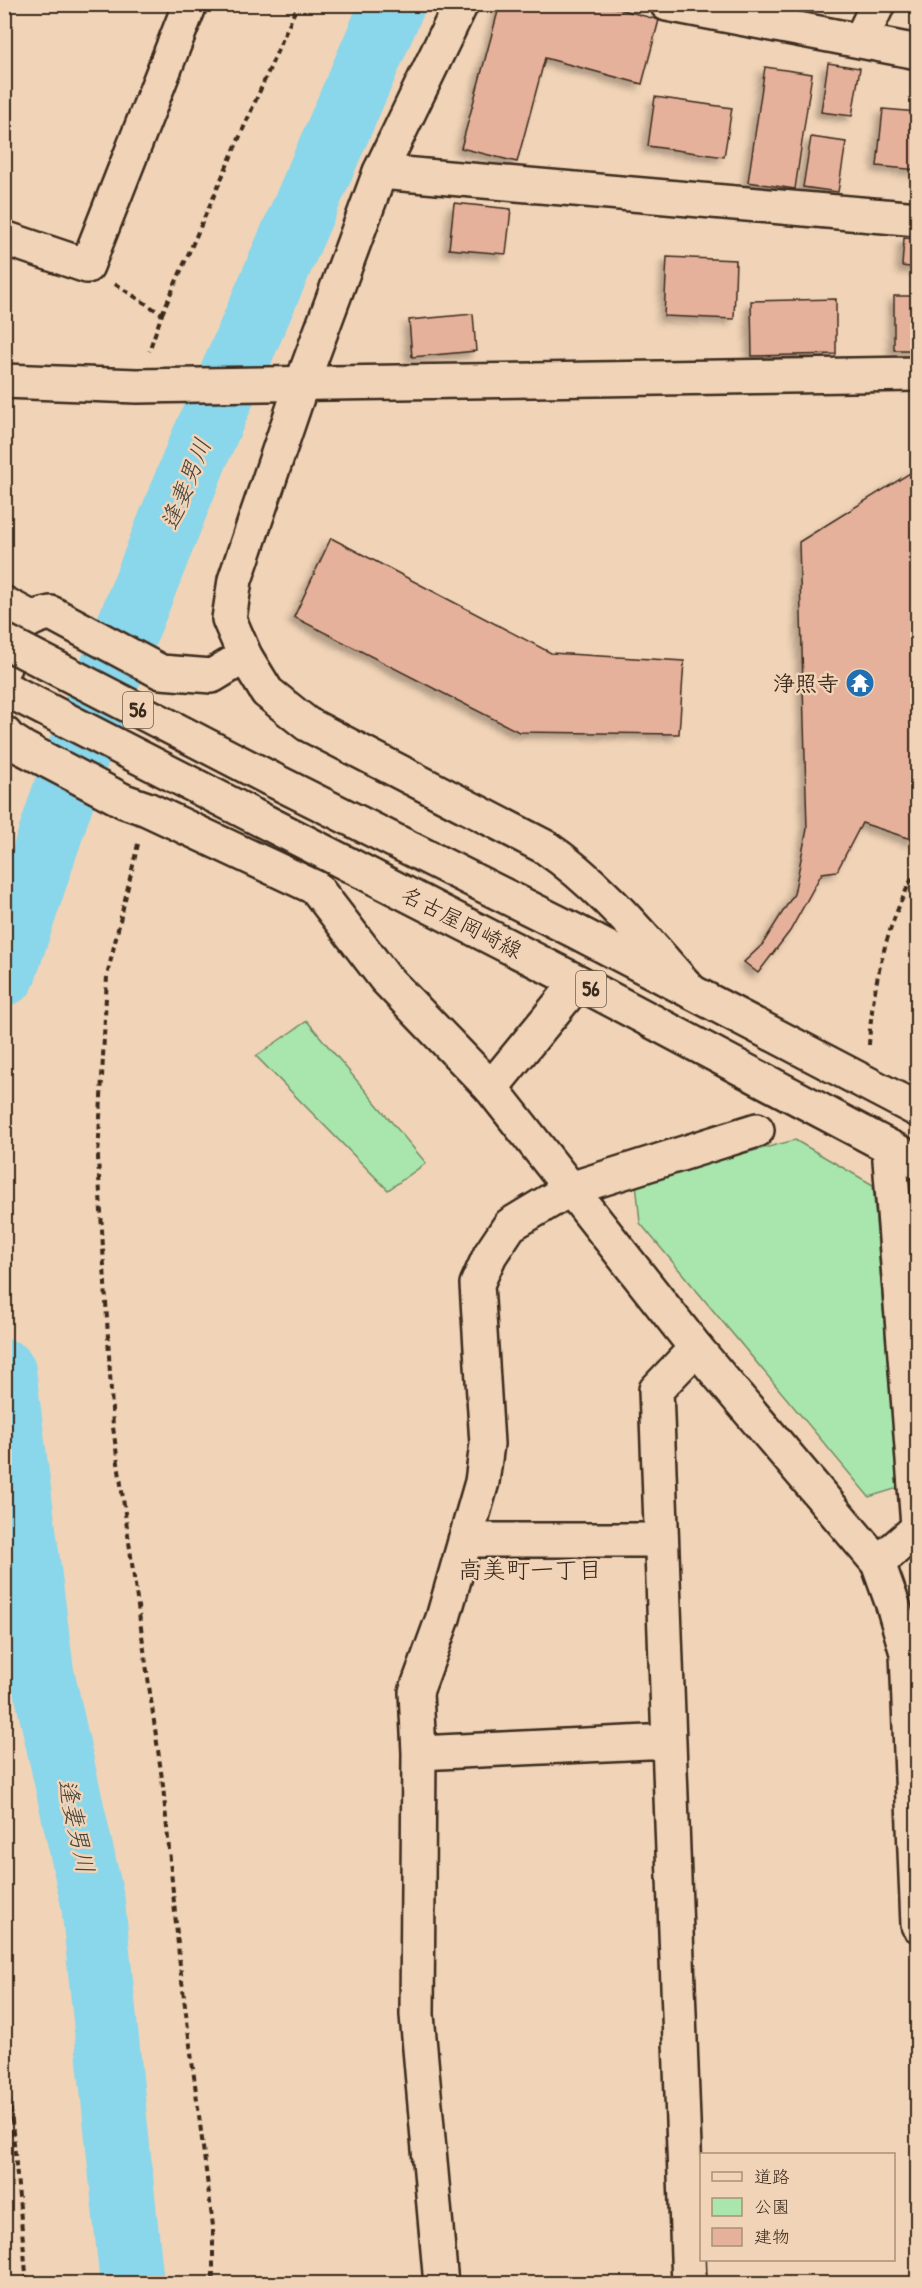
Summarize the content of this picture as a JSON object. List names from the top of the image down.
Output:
{
  "streets": {
    "street": ["56", "名古屋岡崎線"]
  },
  "districts": ["高美町一丁目"],
  "water": ["逢妻男川"],
  "places": {
    "temple": ["浄照寺"]
  },
  "legend": ["道路", "公園", "建物"]
}
